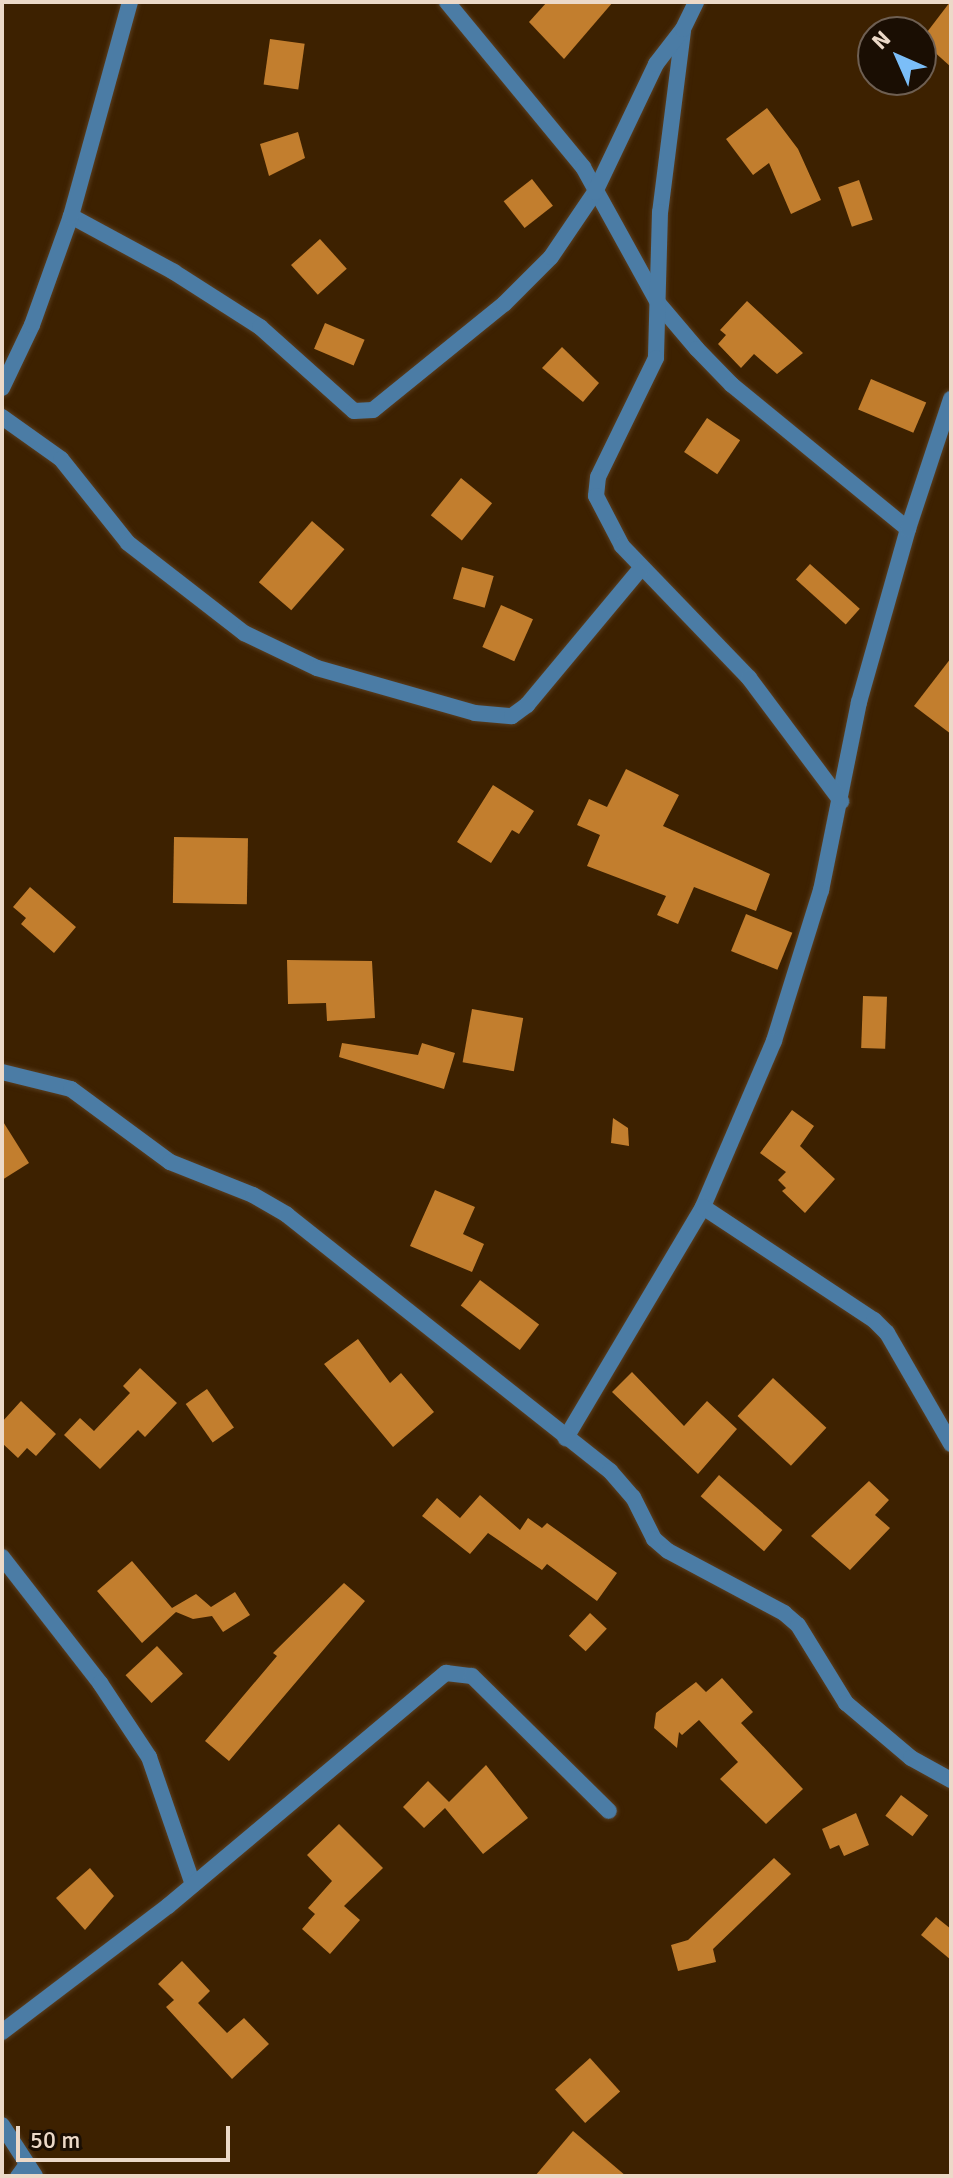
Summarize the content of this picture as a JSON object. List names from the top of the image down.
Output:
{
  "scale_bar": "50 m",
  "north": "top left"
}
